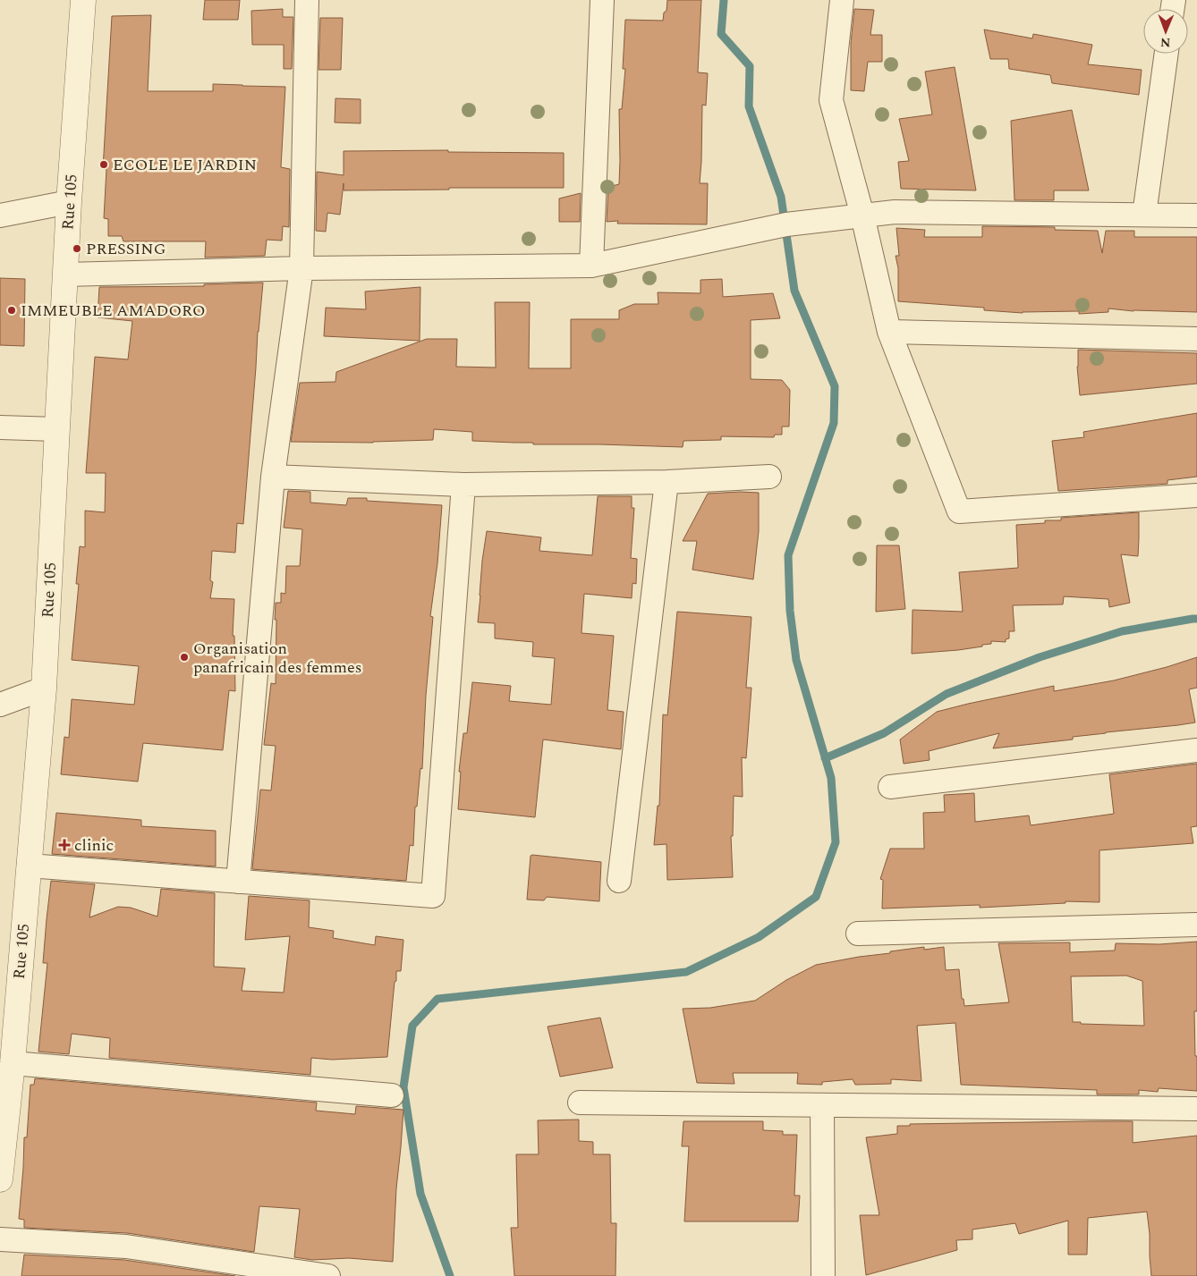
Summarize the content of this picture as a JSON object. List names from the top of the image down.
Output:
{
  "streets": {
    "street": ["Rue 105"]
  },
  "places": {
    "other": [
      "ECOLE LE JARDIN",
      "PRESSING",
      "IMMEUBLE AMADORO",
      "Organisation panafricain des femmes"
    ],
    "health": ["clinic"]
  },
  "north": "bottom"
}
